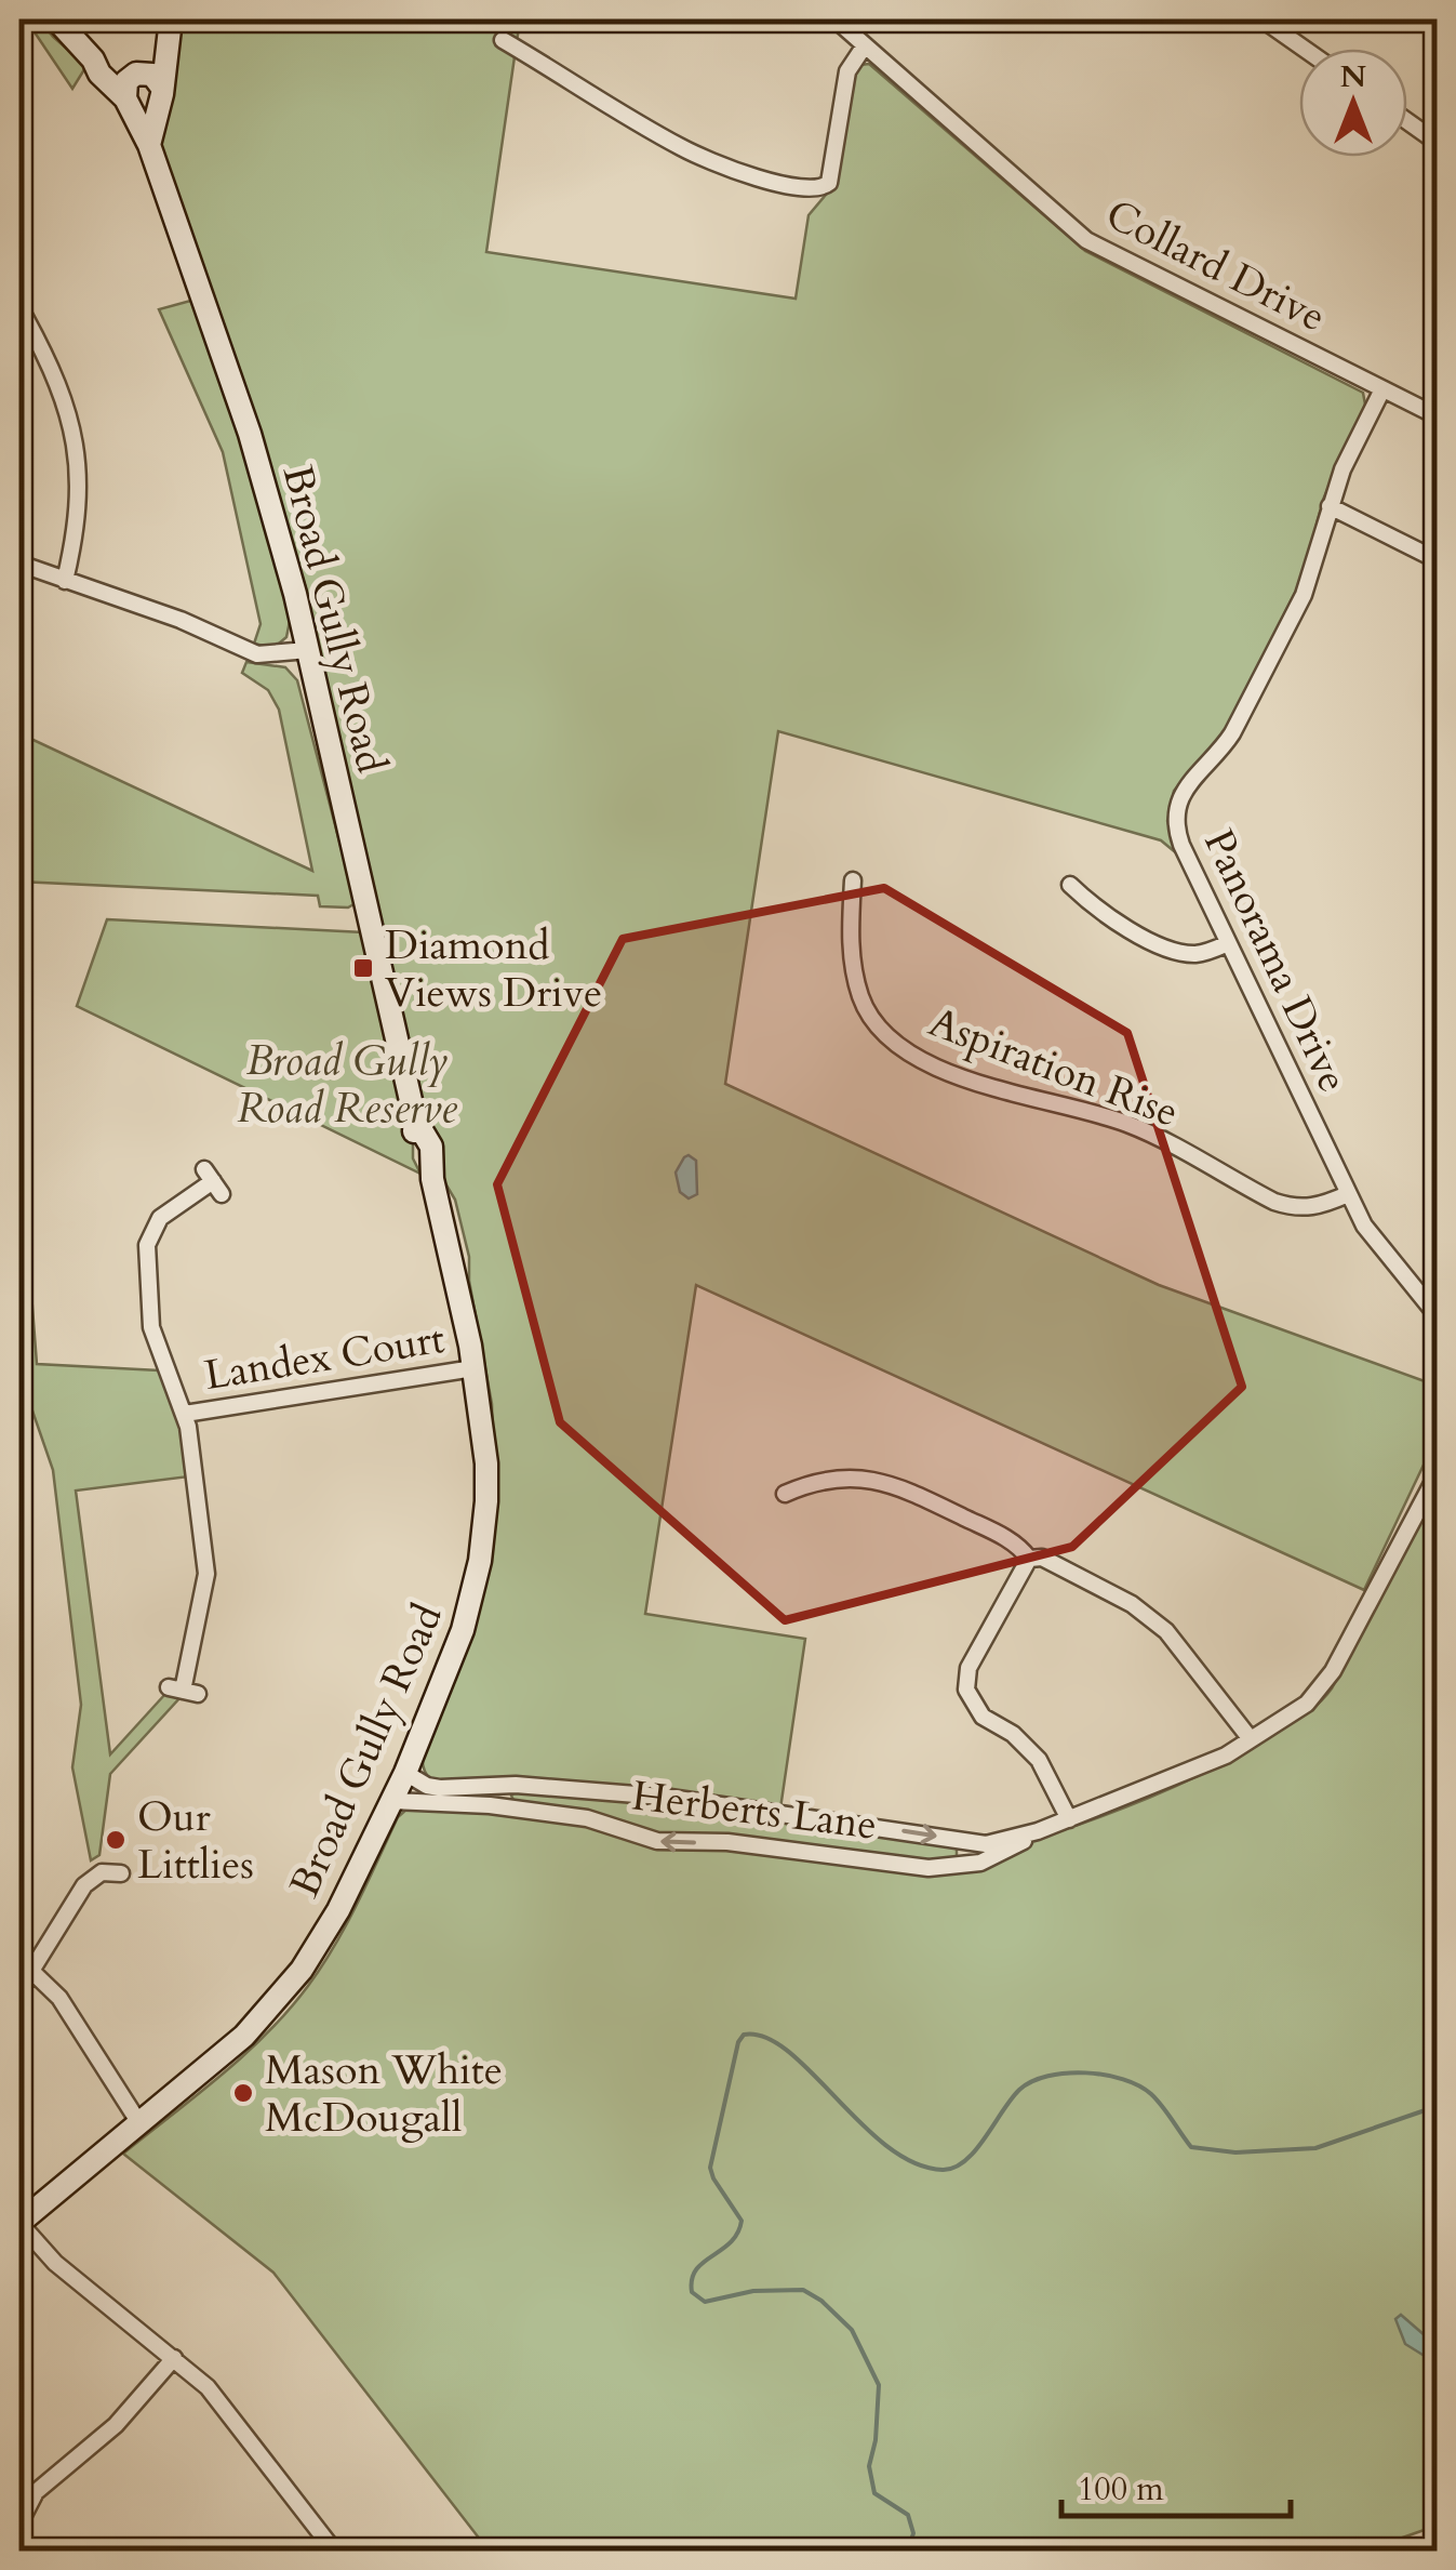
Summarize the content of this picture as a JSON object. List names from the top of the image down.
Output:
{
  "streets": {
    "street": [
      "Collard Drive",
      "Broad Gully Road",
      "Panorama Drive",
      "Aspiration Rise",
      "Landex Court",
      "Herberts Lane"
    ]
  },
  "crossings": [
    ["Collard Drive", "Panorama Drive"],
    ["Broad Gully Road", "Landex Court"],
    ["Broad Gully Road", "Herberts Lane"],
    ["Panorama Drive", "Aspiration Rise"]
  ],
  "parks": ["Broad Gully Road Reserve"],
  "places": {
    "transit": ["Diamond Views Drive"],
    "other": ["Our Littlies", "Mason White McDougall"]
  },
  "scale_bar": "100 m",
  "north": "top"
}
